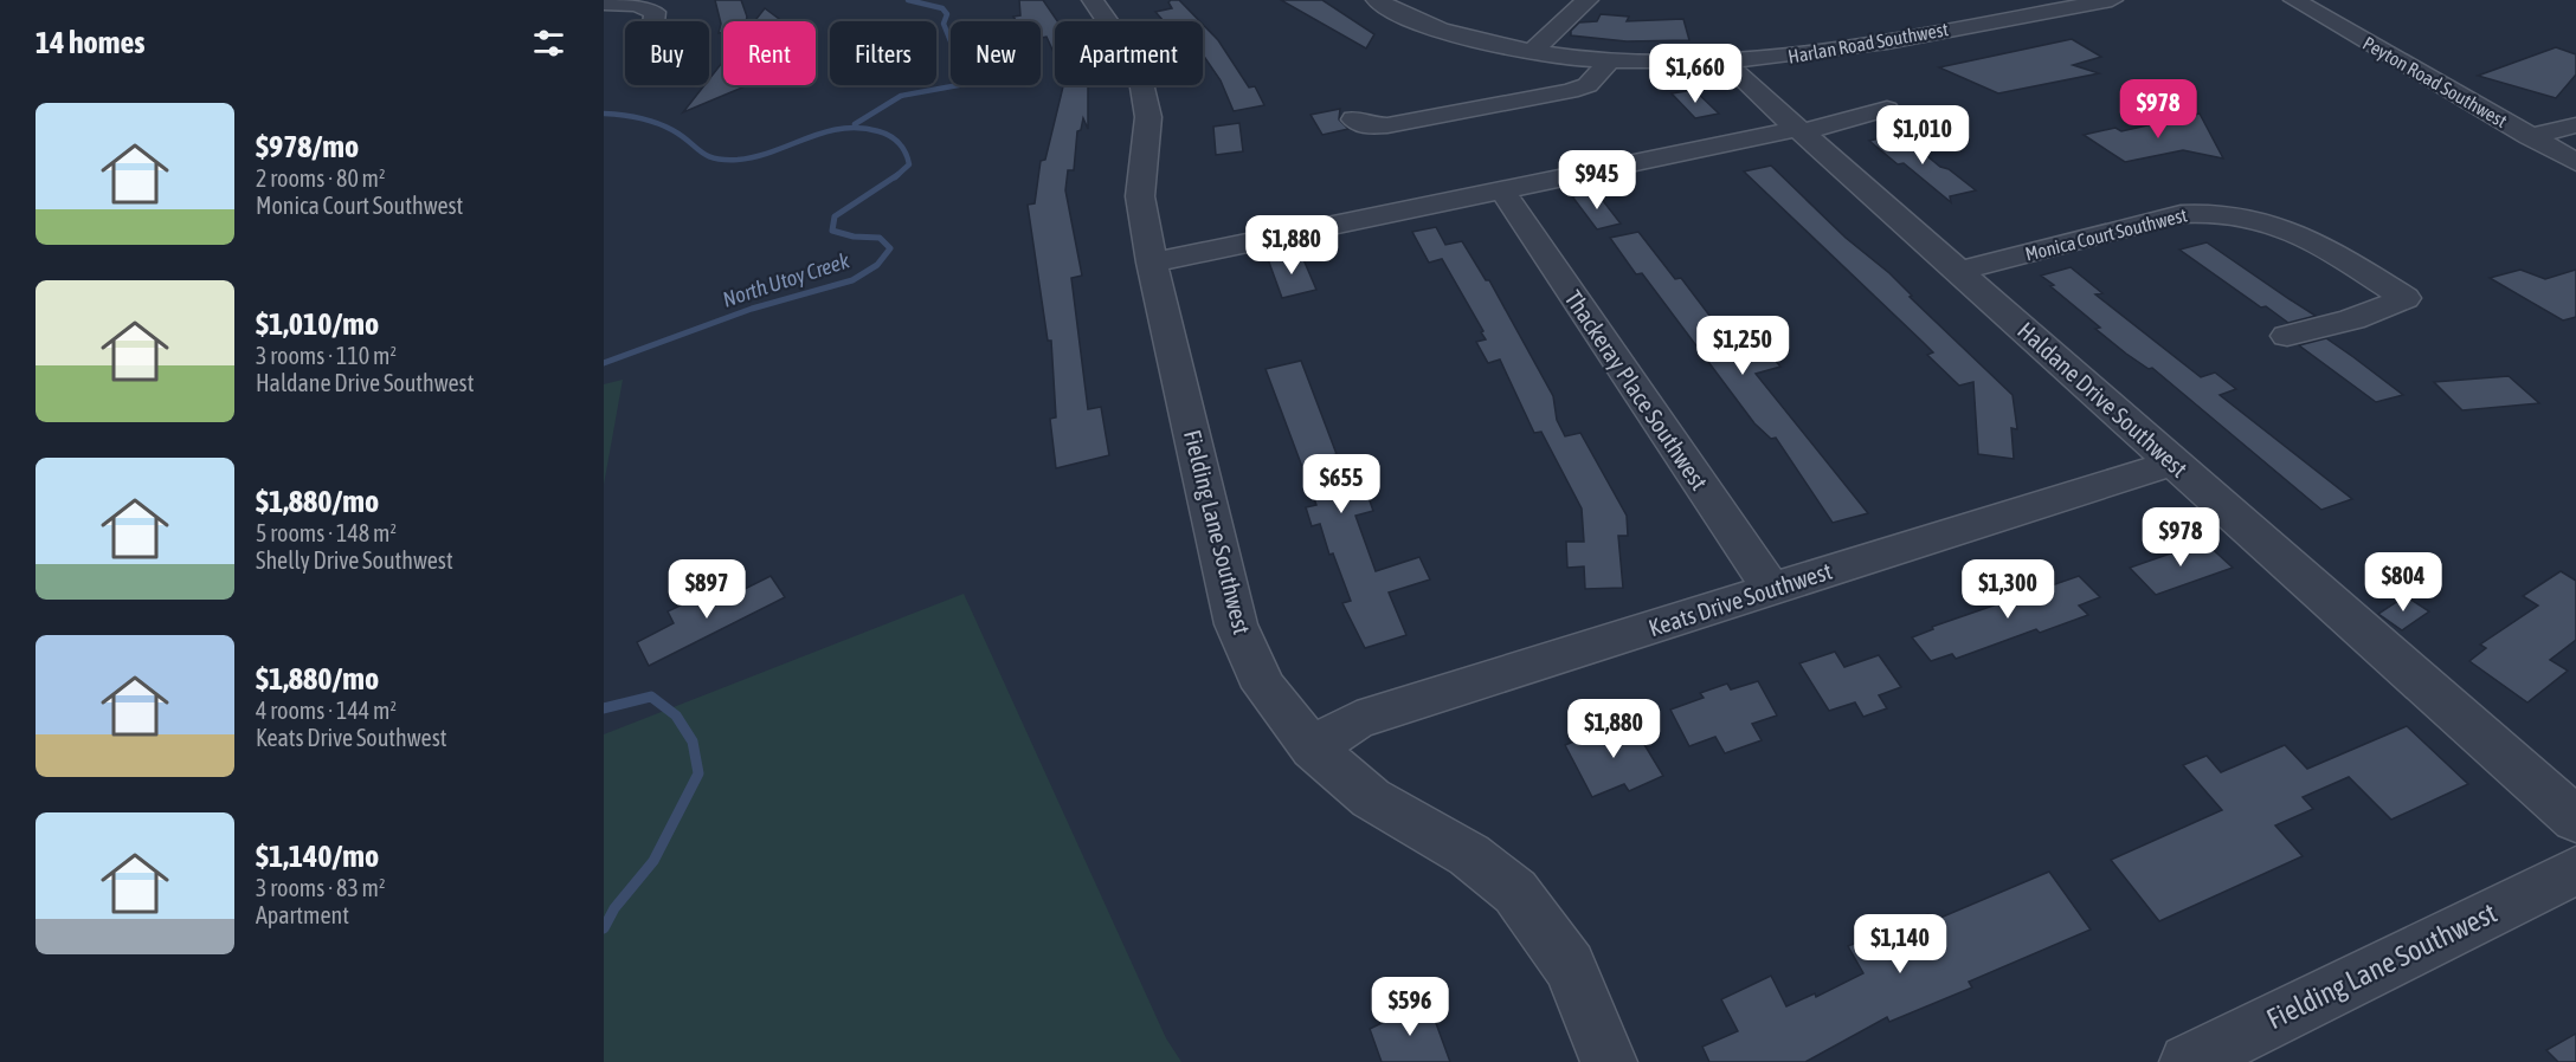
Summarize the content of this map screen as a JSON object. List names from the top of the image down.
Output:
{
  "streets": {
    "street": [
      "Harlan Road Southwest",
      "Peyton Road Southwest",
      "Monica Court Southwest",
      "Thackeray Place Southwest",
      "Haldane Drive Southwest",
      "Fielding Lane Southwest",
      "Keats Drive Southwest"
    ]
  },
  "crossings": [
    ["Harlan Road Southwest", "Haldane Drive Southwest"],
    ["Monica Court Southwest", "Haldane Drive Southwest"],
    ["Thackeray Place Southwest", "Keats Drive Southwest"],
    ["Haldane Drive Southwest", "Keats Drive Southwest"],
    ["Fielding Lane Southwest", "Keats Drive Southwest"]
  ],
  "water": ["North Utoy Creek"],
  "page": {
    "heading": "14 homes",
    "chip": [
      "Buy",
      "Rent",
      "Filters",
      "New",
      "Apartment"
    ],
    "price": [
      "$1,660",
      "$978",
      "$1,010",
      "$945",
      "$1,880",
      "$1,250",
      "$655",
      "$978",
      "$804",
      "$897",
      "$1,300",
      "$1,880",
      "$1,140",
      "$596"
    ],
    "list": [
      {
        "name": "$978/mo",
        "note": "2 rooms · 80 m² · Monica Court Southwest"
      },
      {
        "name": "$1,010/mo",
        "note": "3 rooms · 110 m² · Haldane Drive Southwest"
      },
      {
        "name": "$1,880/mo",
        "note": "5 rooms · 148 m² · Shelly Drive Southwest"
      },
      {
        "name": "$1,880/mo",
        "note": "4 rooms · 144 m² · Keats Drive Southwest"
      },
      {
        "name": "$1,140/mo",
        "note": "3 rooms · 83 m² · Apartment"
      }
    ]
  }
}
